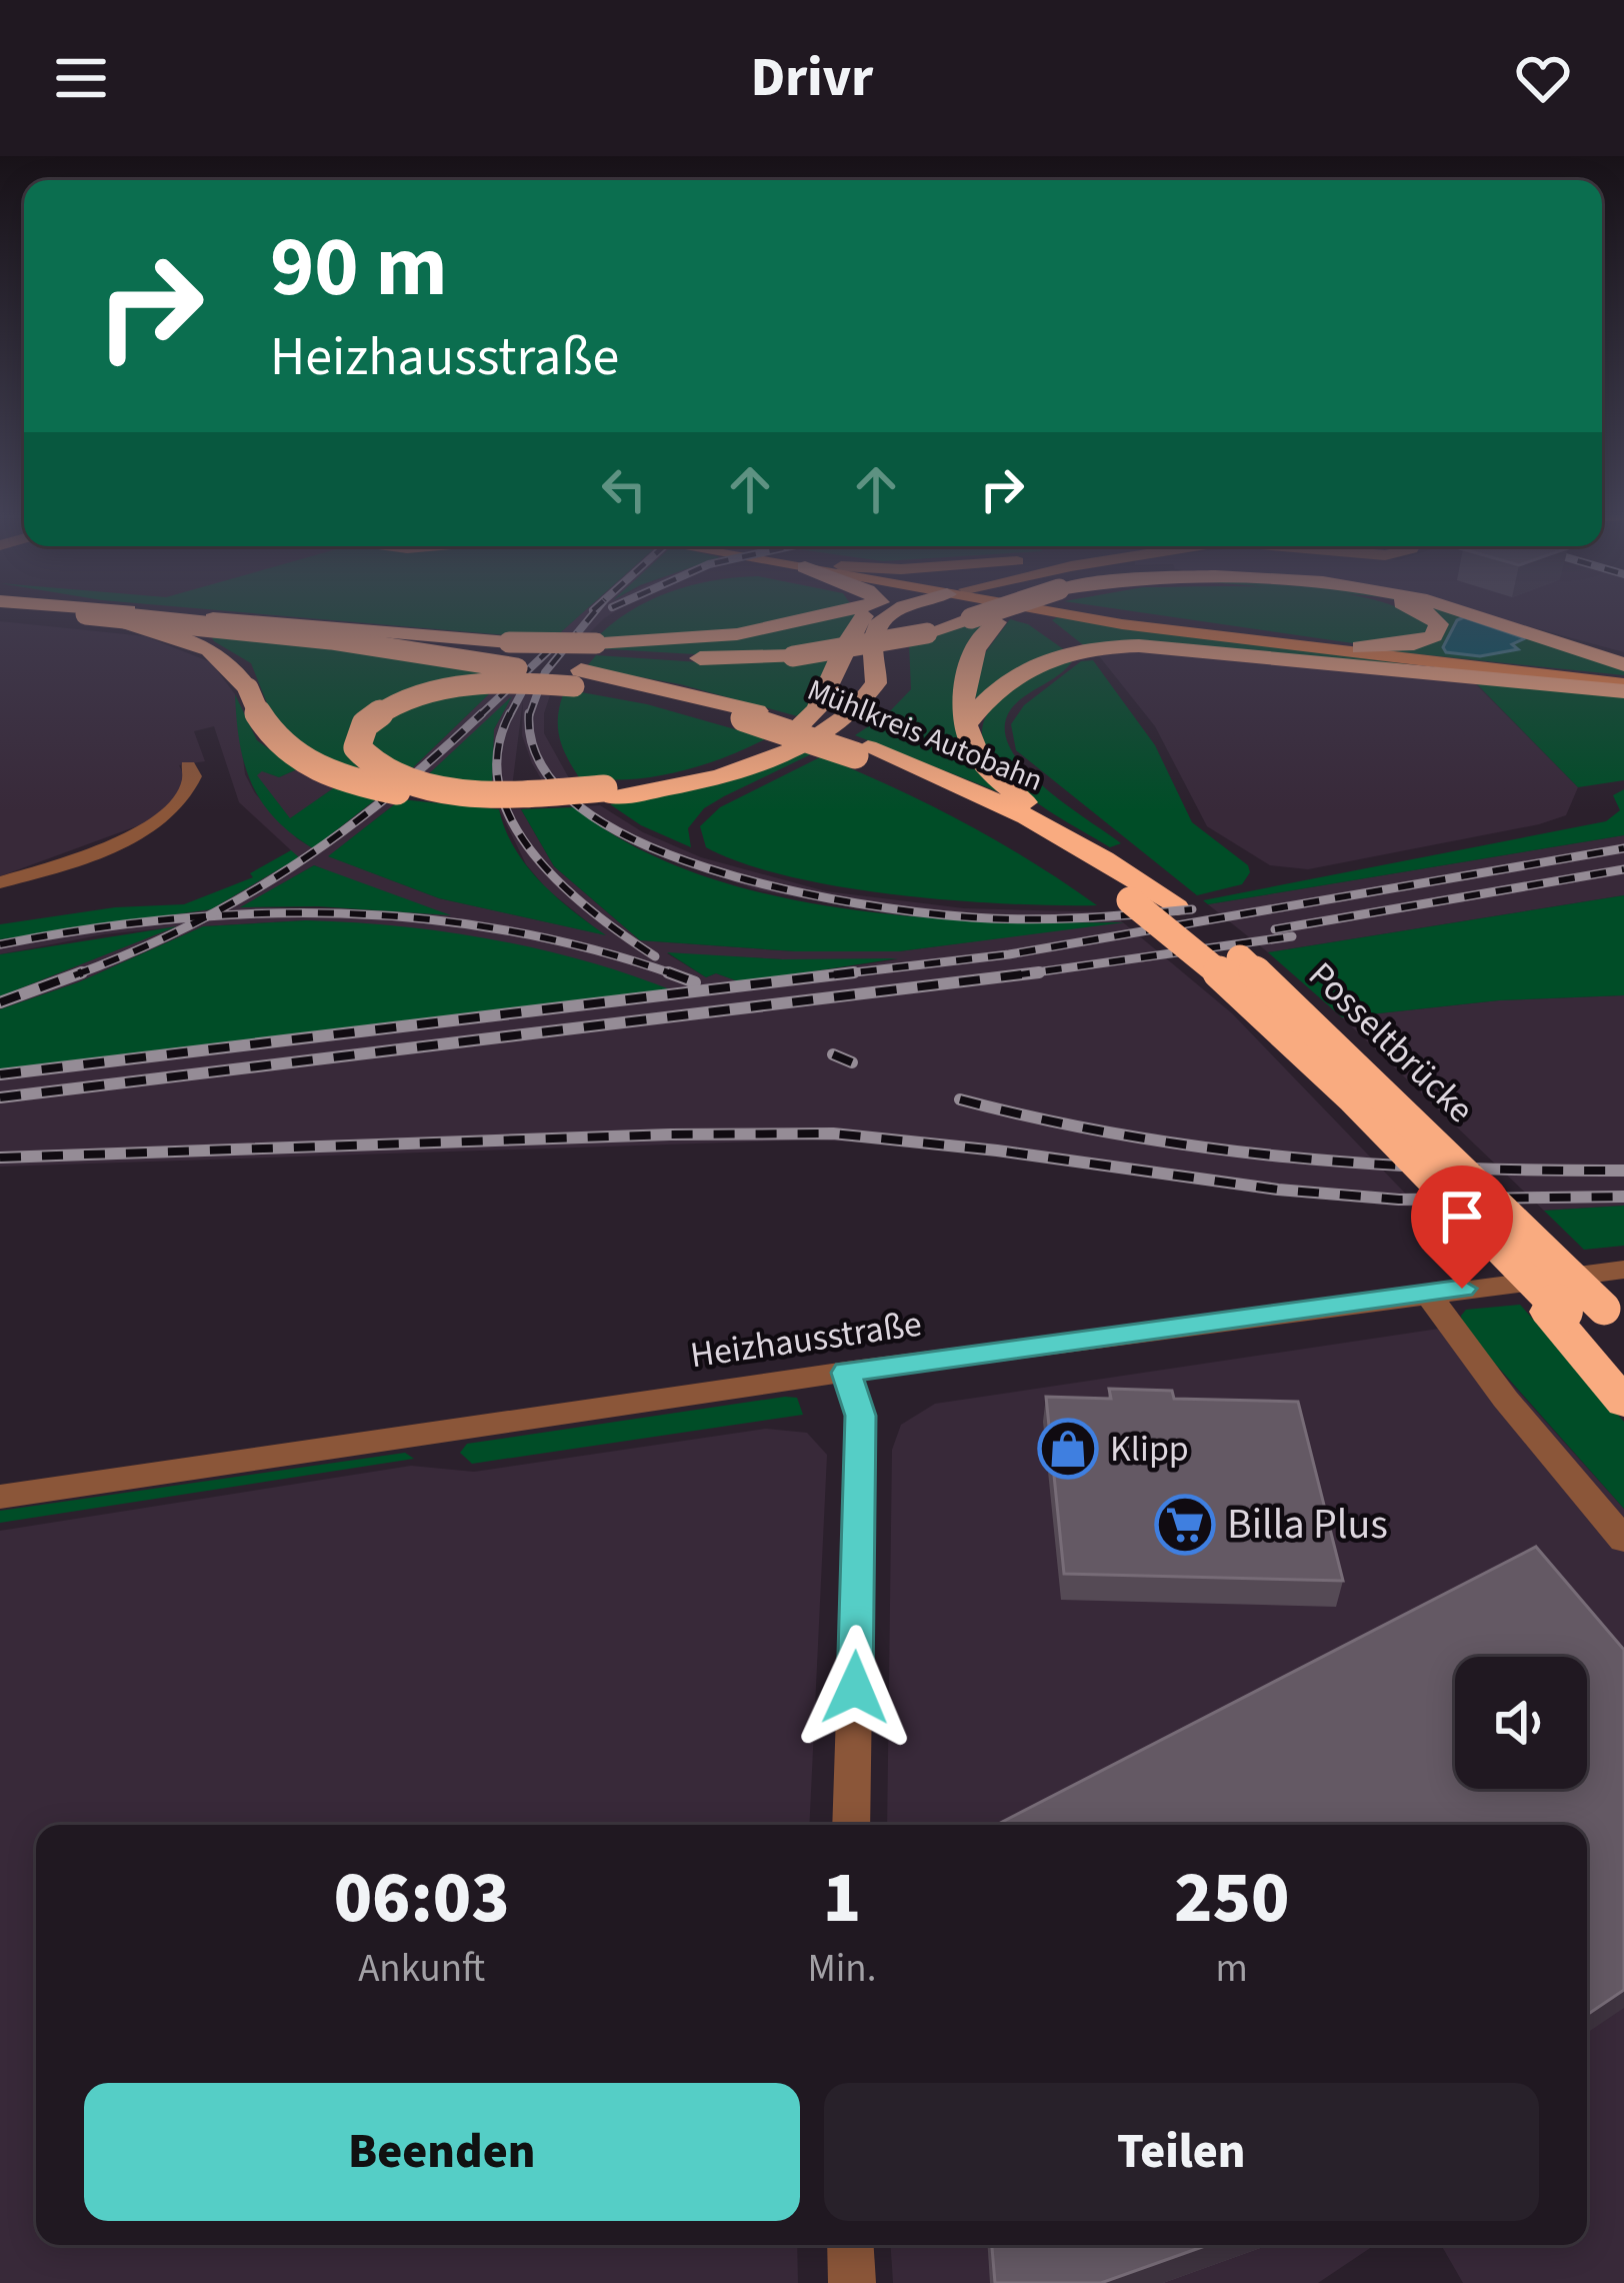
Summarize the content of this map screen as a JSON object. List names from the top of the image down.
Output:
{
  "streets": {
    "highway": ["Mühlkreis Autobahn", "Posseltbrücke"],
    "street": ["Heizhausstraße"]
  },
  "crossings": [
    ["Mühlkreis Autobahn", "Posseltbrücke"]
  ],
  "places": {
    "shop": ["Klipp"],
    "supermarket": ["Billa Plus"]
  },
  "page": {
    "header": "Drivr",
    "turn": ["90 m", "Heizhausstraße"],
    "eta": [
      "06:03",
      "Ankunft",
      "1",
      "Min.",
      "250",
      "m"
    ],
    "buttons": ["Beenden", "Teilen"]
  }
}
